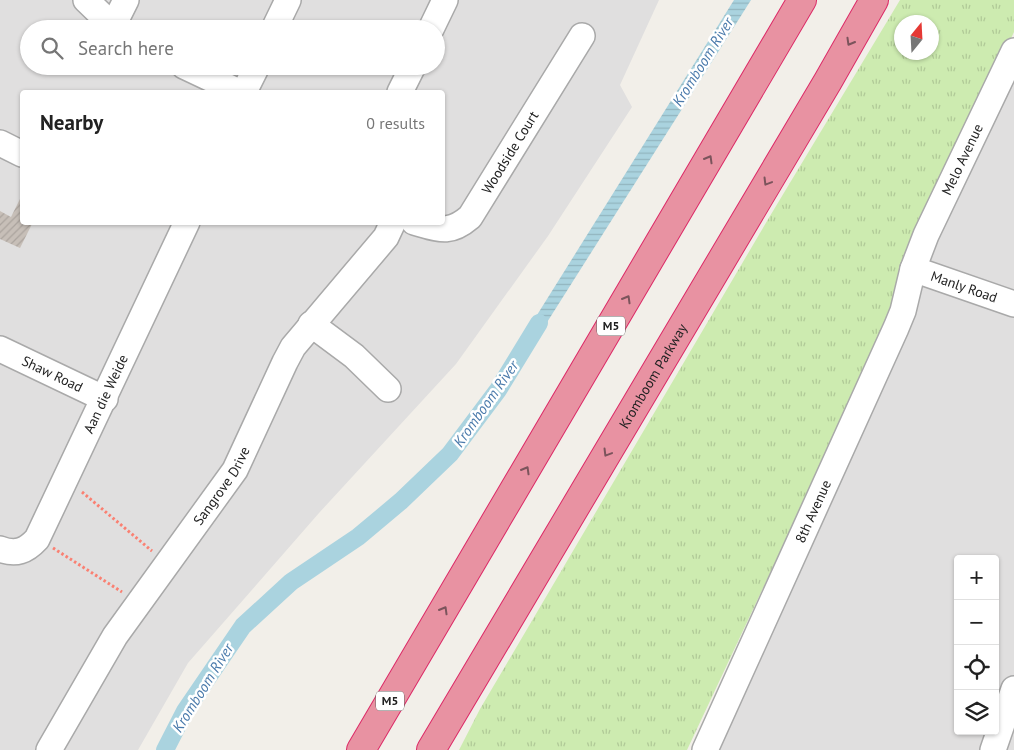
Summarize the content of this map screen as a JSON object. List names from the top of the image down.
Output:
{
  "streets": {
    "highway": ["M5", "Kromboom Parkway"],
    "street": [
      "Woodside Court",
      "Melo Avenue",
      "Manly Road",
      "Shaw Road",
      "Aan die Weide",
      "Sangrove Drive",
      "8th Avenue"
    ]
  },
  "crossings": [
    ["Melo Avenue", "Manly Road"],
    ["Melo Avenue", "8th Avenue"],
    ["Manly Road", "8th Avenue"],
    ["Shaw Road", "Aan die Weide"]
  ],
  "water": ["Kromboom River"],
  "north": "top",
  "page": {
    "search": "Search here",
    "heading": ["Nearby", "0 results"],
    "map_buttons": ["+", "−"]
  }
}
